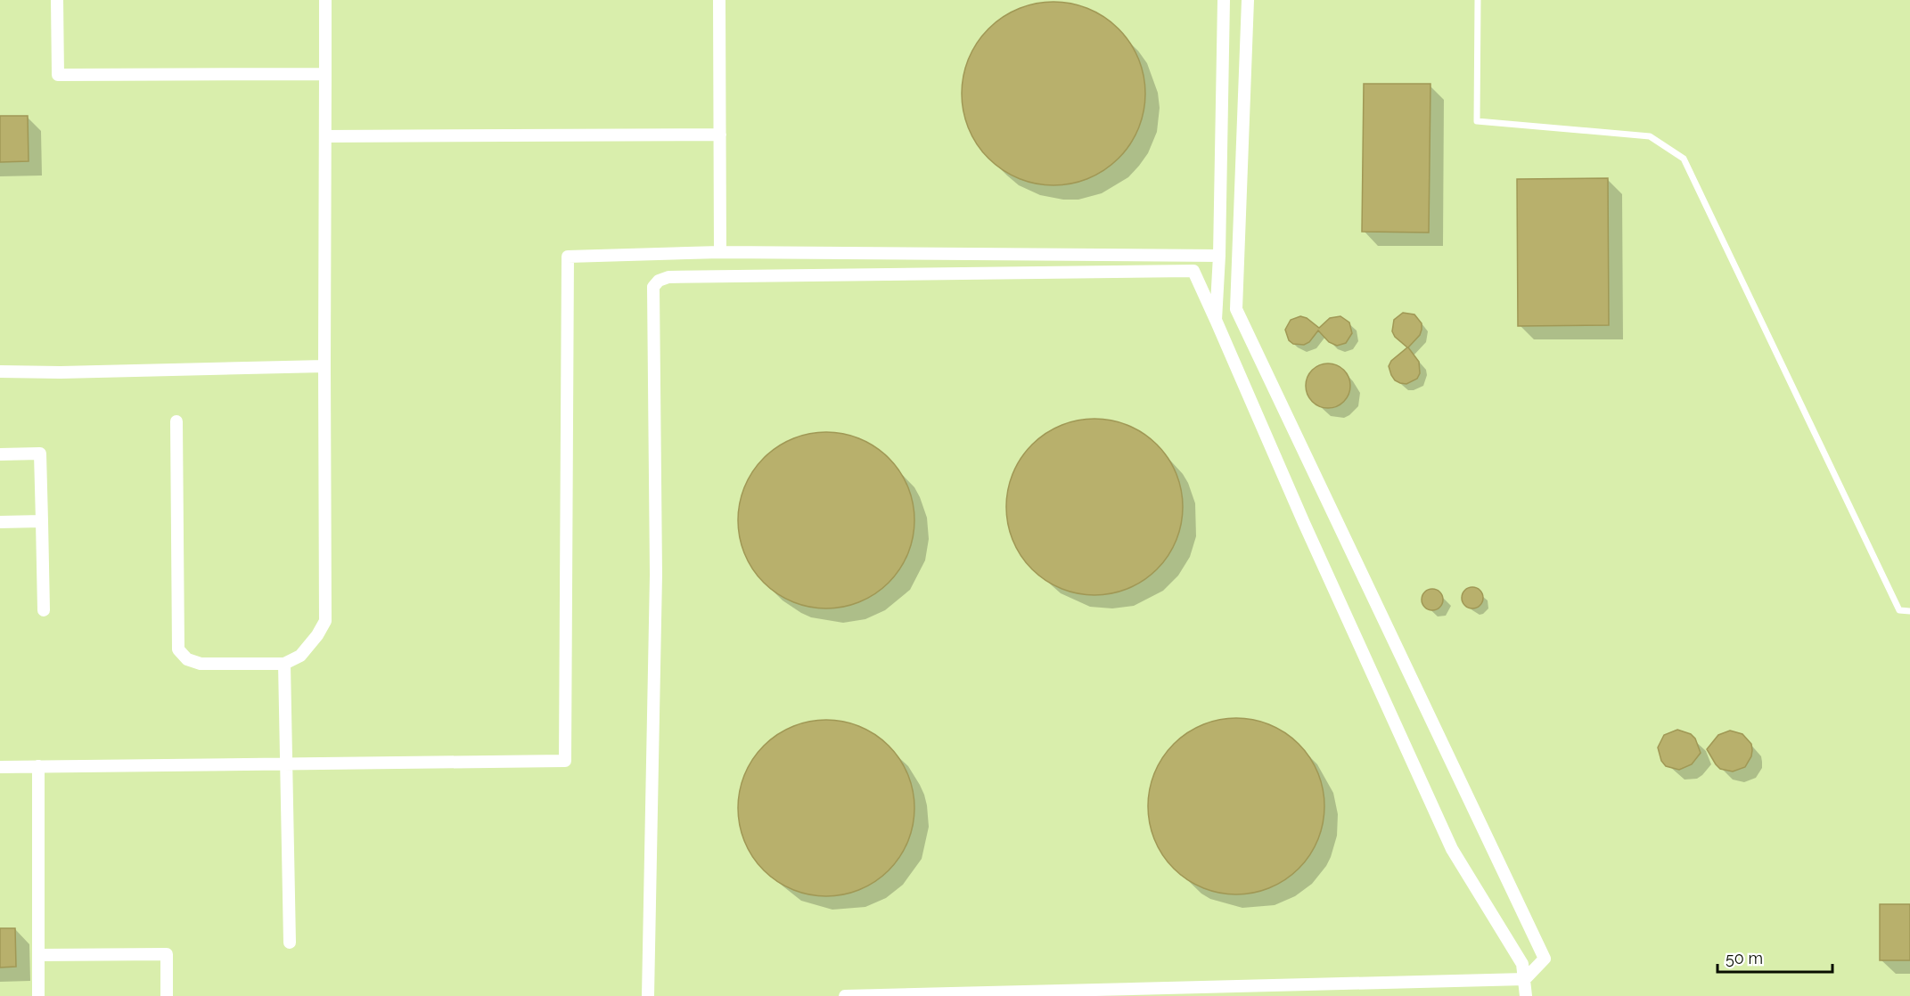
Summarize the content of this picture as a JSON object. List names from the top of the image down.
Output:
{
  "scale_bar": "50 m"
}
